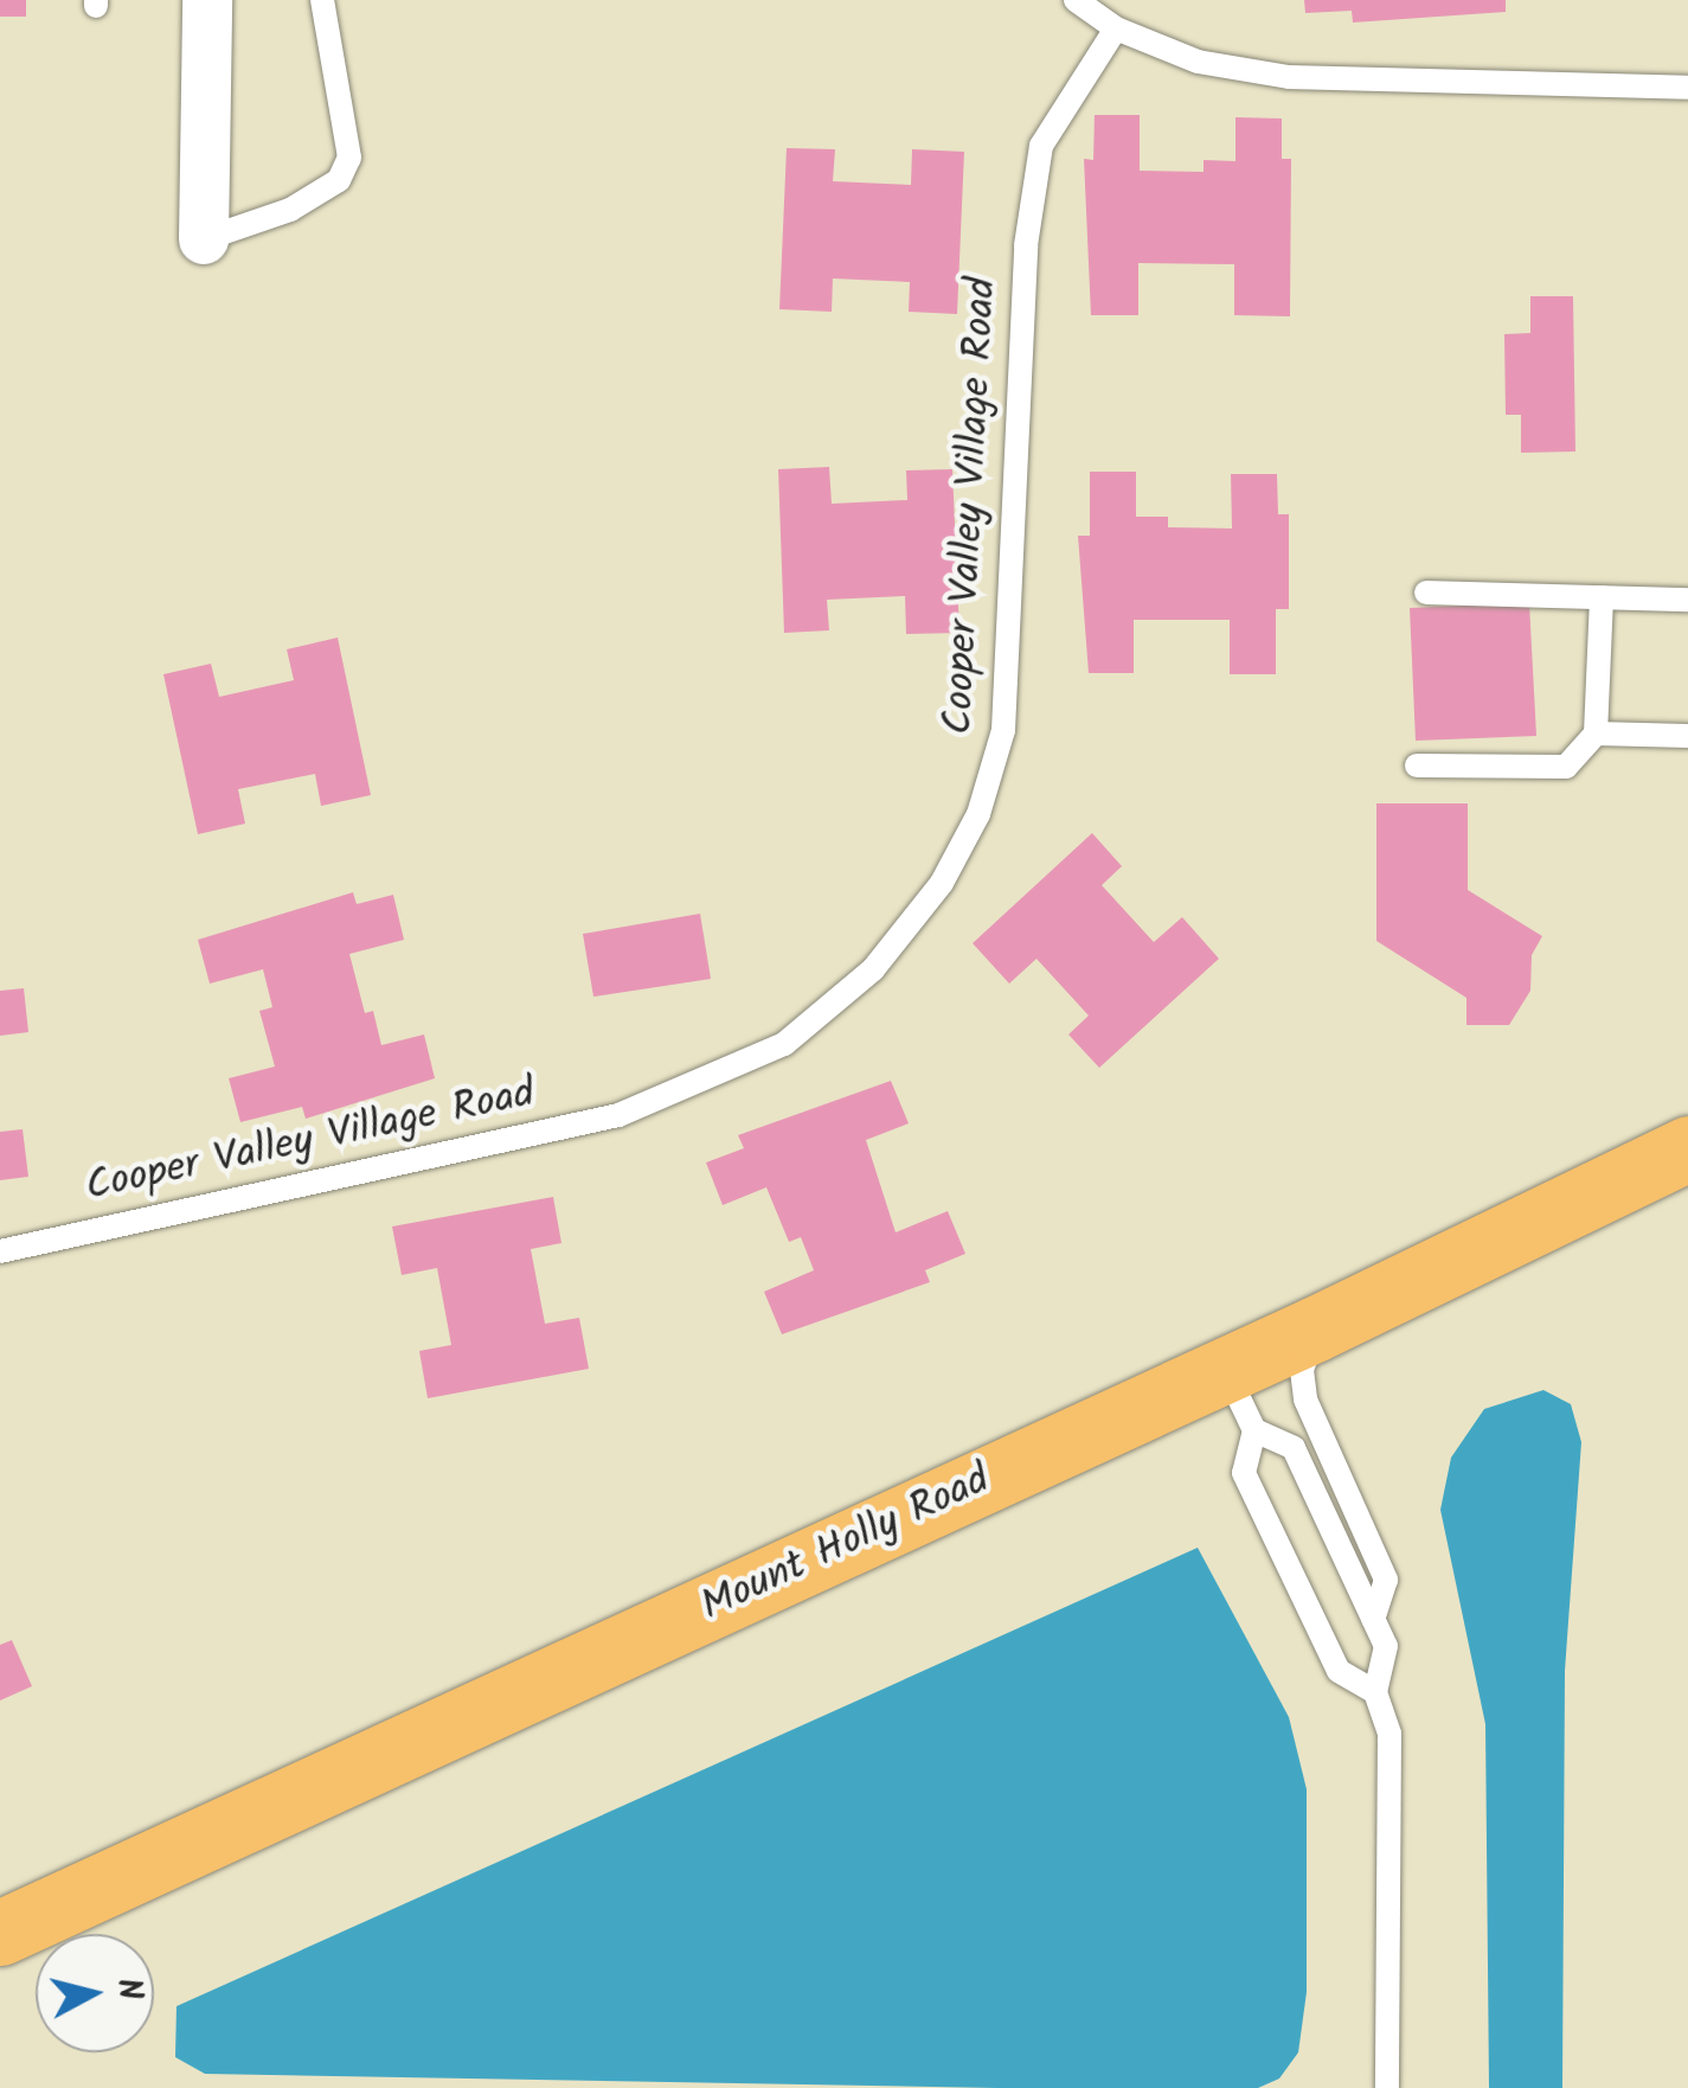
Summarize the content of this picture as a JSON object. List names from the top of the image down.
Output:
{
  "streets": {
    "main road": ["Mount Holly Road"],
    "lane": ["Cooper Valley Village Road"]
  },
  "north": "right"
}
